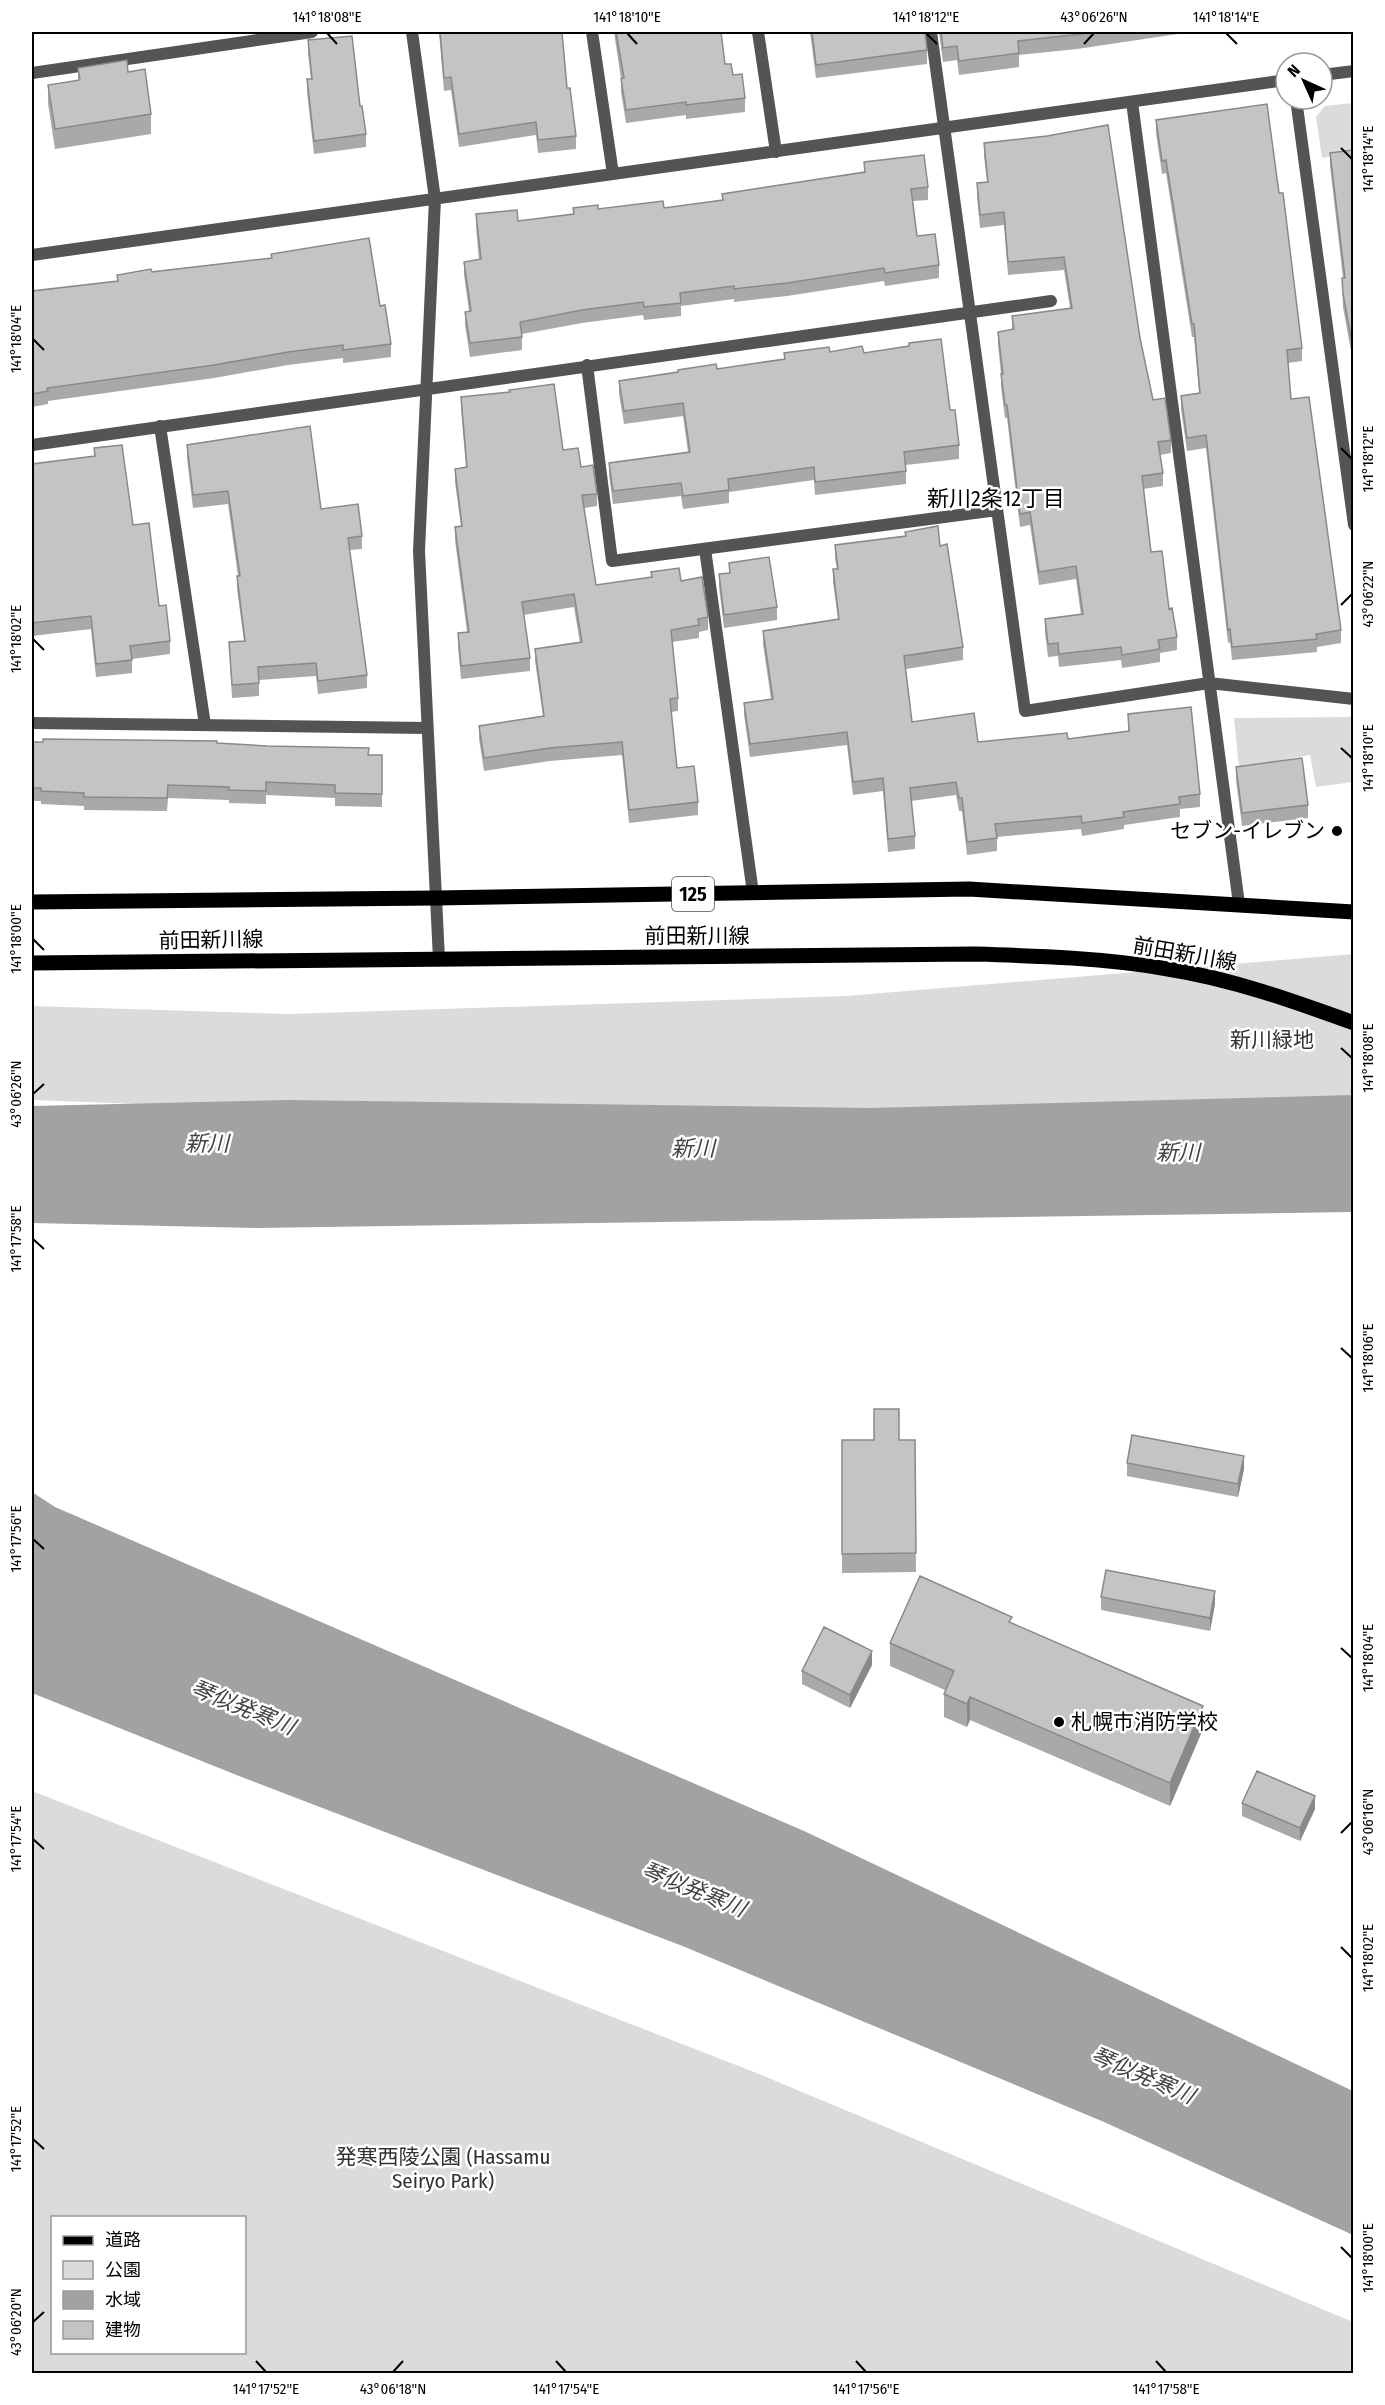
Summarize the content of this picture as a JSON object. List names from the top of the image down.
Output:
{
  "streets": {
    "main road": ["125", "前田新川線"]
  },
  "districts": ["新川2条12丁目"],
  "water": ["新川", "琴似発寒川"],
  "parks": ["新川緑地", "発寒西陵公園 (Hassamu Seiryo Park)"],
  "places": ["セブン-イレブン", "札幌市消防学校"],
  "legend": [
    "道路",
    "公園",
    "水域",
    "建物"
  ],
  "north": "top left",
  "coordinates": [
    "141°18'08\"E",
    "141°18'10\"E",
    "141°18'12\"E",
    "43°06'26\"N",
    "141°18'14\"E",
    "141°18'04\"E",
    "43°06'22\"N",
    "141°18'02\"E",
    "141°18'00\"E",
    "141°17'58\"E",
    "141°18'06\"E",
    "141°17'56\"E",
    "43°06'16\"N",
    "141°17'54\"E",
    "141°17'52\"E",
    "43°06'20\"N",
    "43°06'18\"N"
  ]
}
